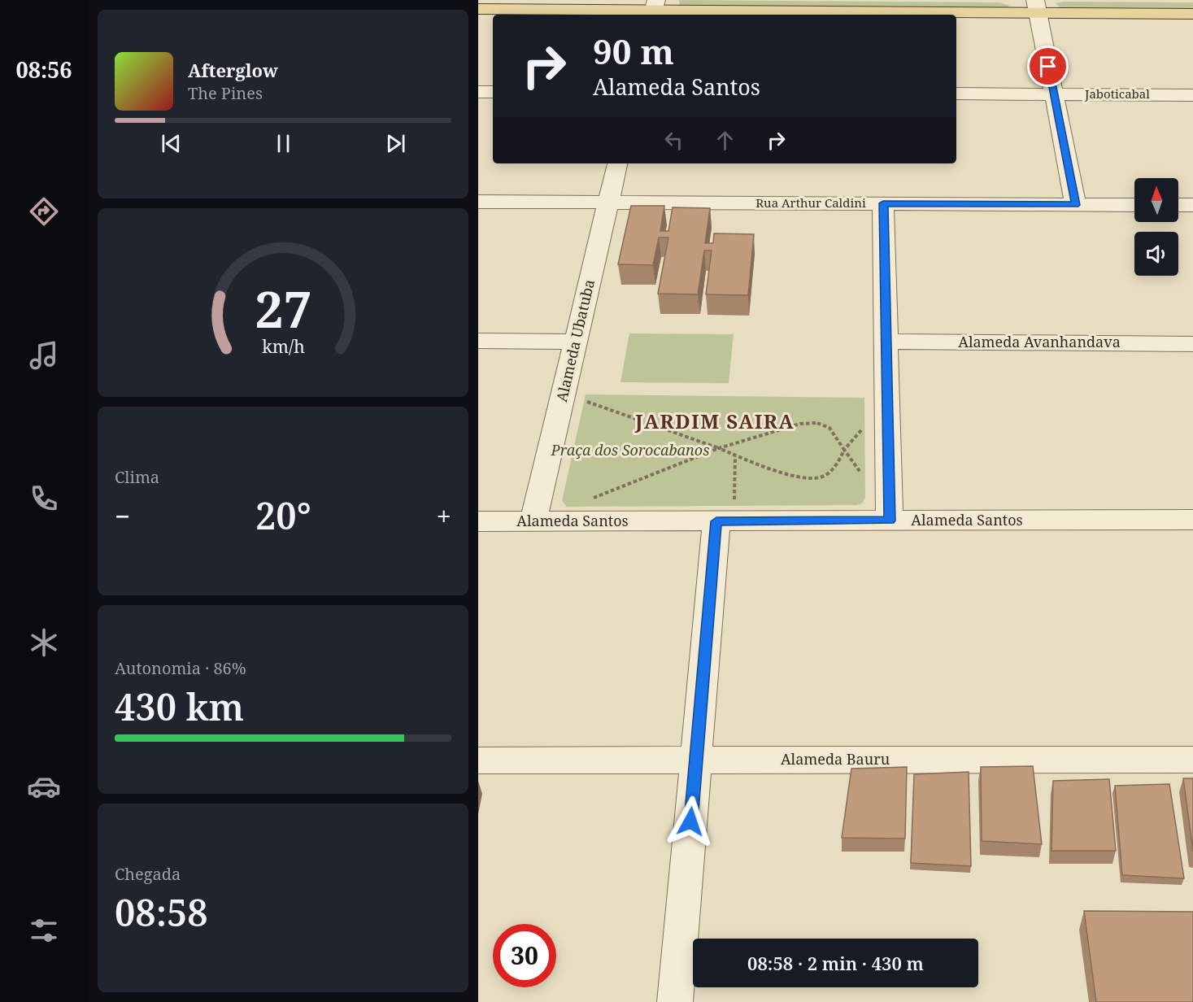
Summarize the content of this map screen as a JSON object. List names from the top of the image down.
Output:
{
  "streets": {
    "street": [
      "Jaboticabal",
      "Rua Arthur Caldini",
      "Alameda Ubatuba",
      "Alameda Avanhandava",
      "Alameda Santos",
      "Alameda Bauru"
    ]
  },
  "crossings": [
    ["Rua Arthur Caldini", "Alameda Ubatuba"],
    ["Alameda Ubatuba", "Alameda Santos"]
  ],
  "districts": ["JARDIM SAIRA"],
  "parks": ["Praça dos Sorocabanos"],
  "north": "top",
  "page": {
    "tabs": "08:56",
    "turn": ["90 m", "Alameda Santos"],
    "song": ["Afterglow", "The Pines"],
    "tile": [
      "Clima",
      ["Autonomia · 86%", "430 km"],
      ["Chegada", "08:58"]
    ],
    "heat": ["−", "20°", "+"],
    "limit": "30",
    "trip": "08:58 · 2 min · 430 m",
    "gauge": ["27", "km/h"]
  }
}
